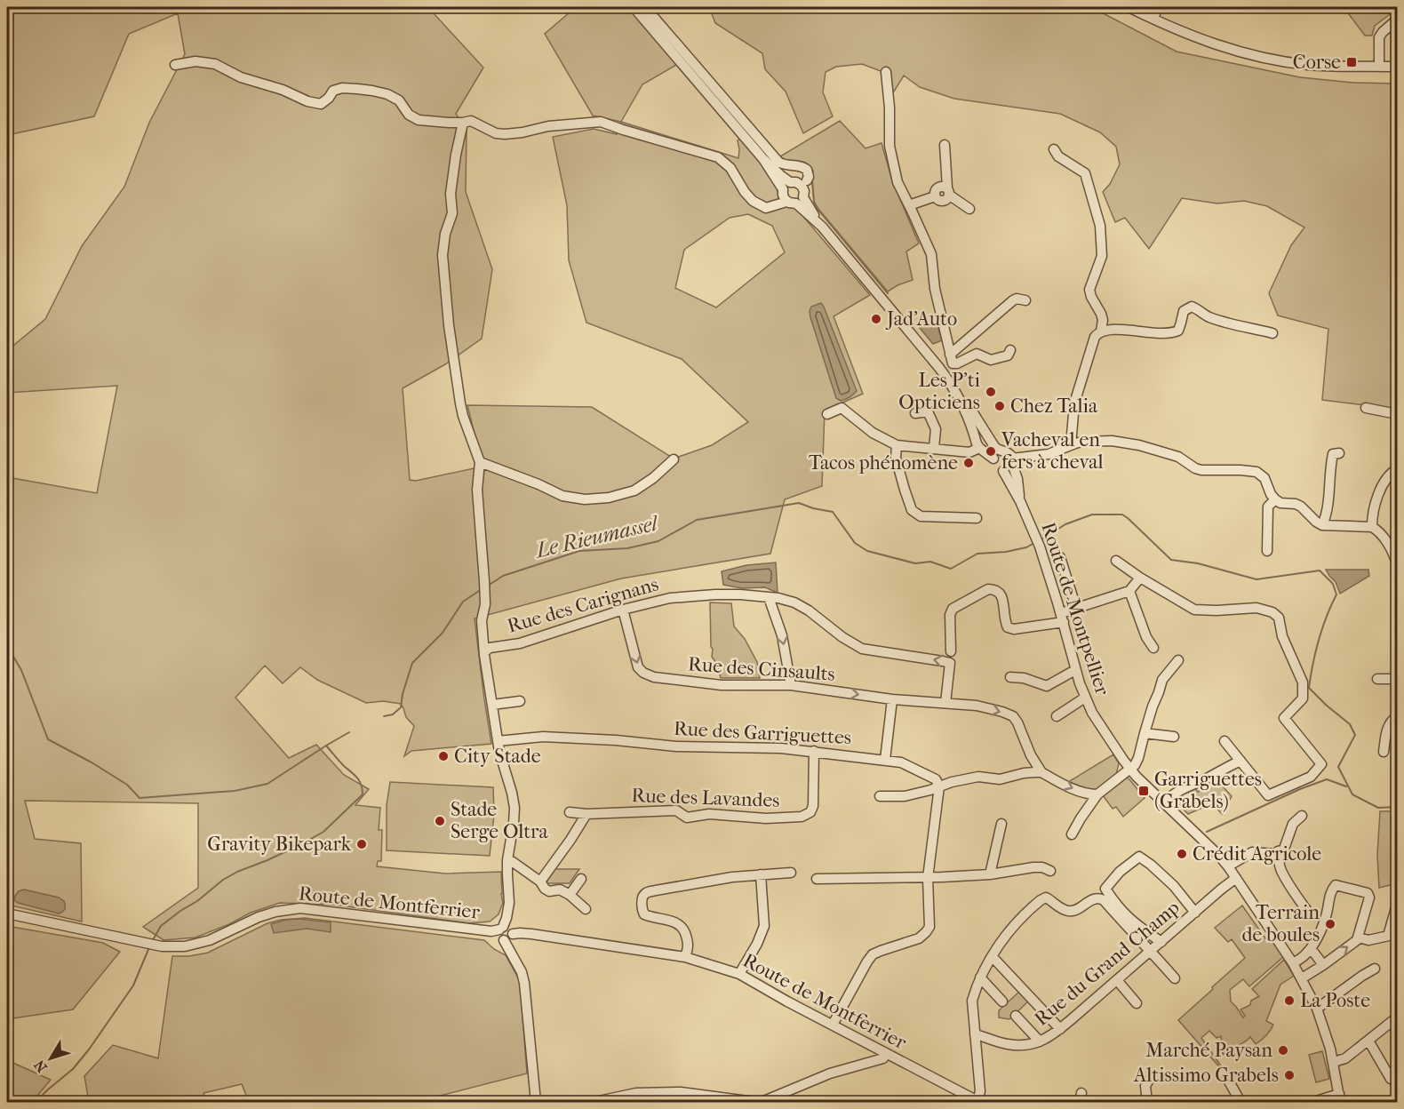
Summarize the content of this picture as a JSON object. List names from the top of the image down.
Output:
{
  "streets": {
    "street": [
      "Rue des Carignans",
      "Route de Montpellier",
      "Rue des Cinsaults",
      "Rue des Garriguettes",
      "Rue des Lavandes",
      "Route de Montferrier",
      "Rue du Grand Champ"
    ]
  },
  "crossings": [
    ["Rue des Carignans", "Rue des Cinsaults"],
    ["Route de Montpellier", "Rue du Grand Champ"],
    ["Rue des Garriguettes", "Rue des Lavandes"]
  ],
  "one_way": ["Rue des Carignans", "Rue des Cinsaults"],
  "water": ["Le Rieumassel"],
  "places": {
    "transit": ["Corse", "Garriguettes (Grabels)"],
    "other": [
      "Jad'Auto",
      "Les P'ti Opticiens",
      "Chez Talia",
      "Vacheval en fers à cheval",
      "Tacos phénomène",
      "City Stade",
      "Stade Serge Oltra",
      "Gravity Bikepark",
      "Crédit Agricole",
      "Terrain de boules",
      "La Poste",
      "Marché Paysan",
      "Altissimo Grabels"
    ]
  },
  "north": "bottom left"
}
